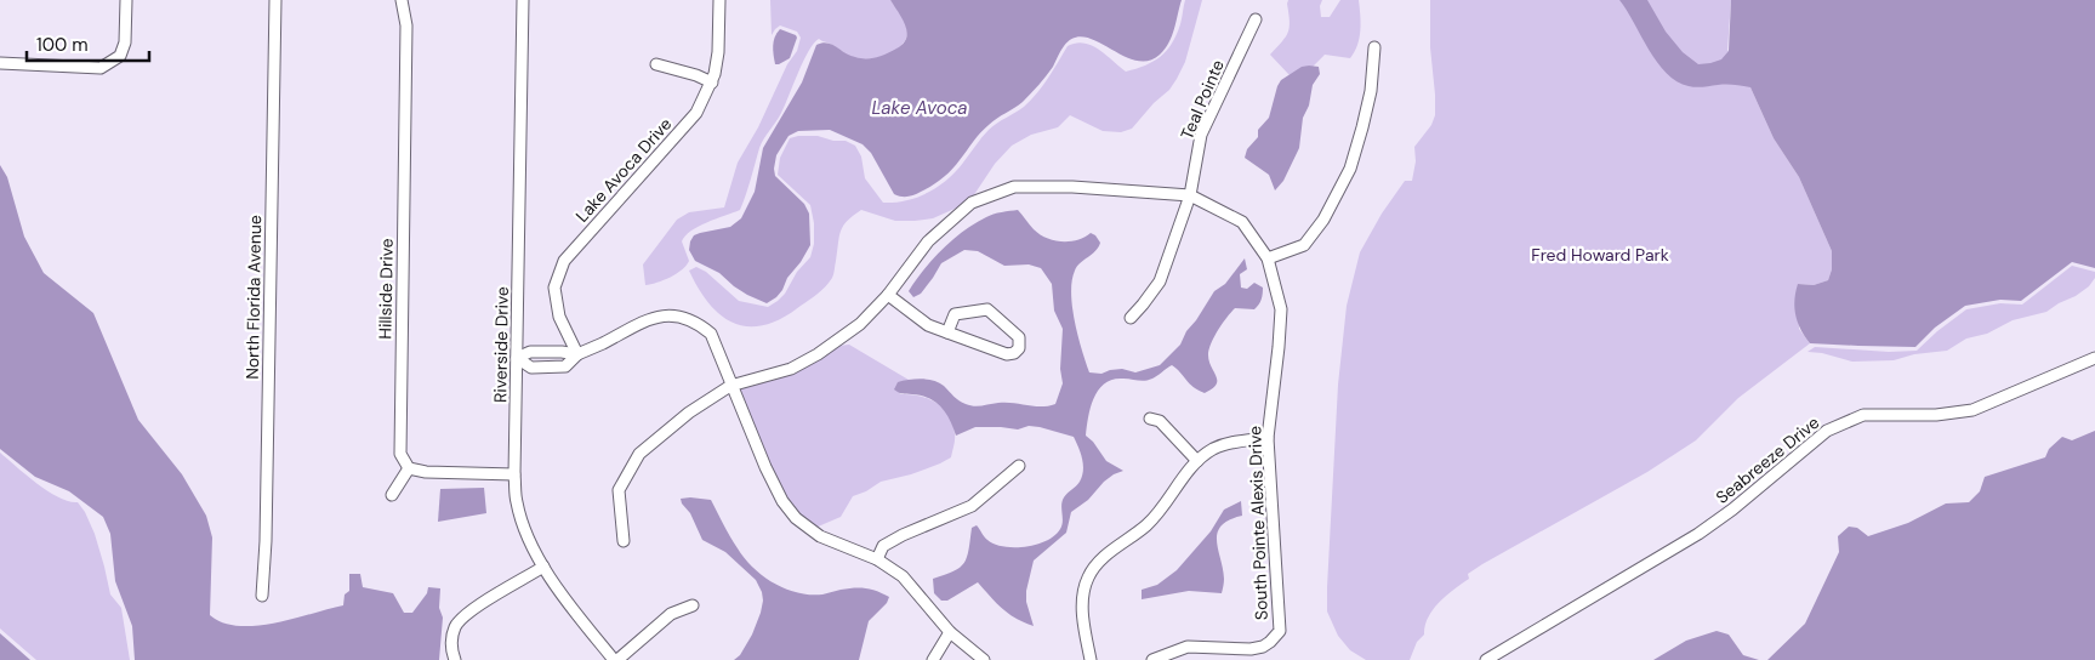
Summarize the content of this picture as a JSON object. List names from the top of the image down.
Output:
{
  "streets": {
    "street": [
      "Teal Pointe",
      "Lake Avoca Drive",
      "Hillside Drive",
      "North Florida Avenue",
      "Riverside Drive",
      "Seabreeze Drive",
      "South Pointe Alexis Drive"
    ]
  },
  "crossings": [
    ["Teal Pointe", "South Pointe Alexis Drive"]
  ],
  "water": ["Lake Avoca"],
  "parks": ["Fred Howard Park"],
  "scale_bar": "100 m"
}
